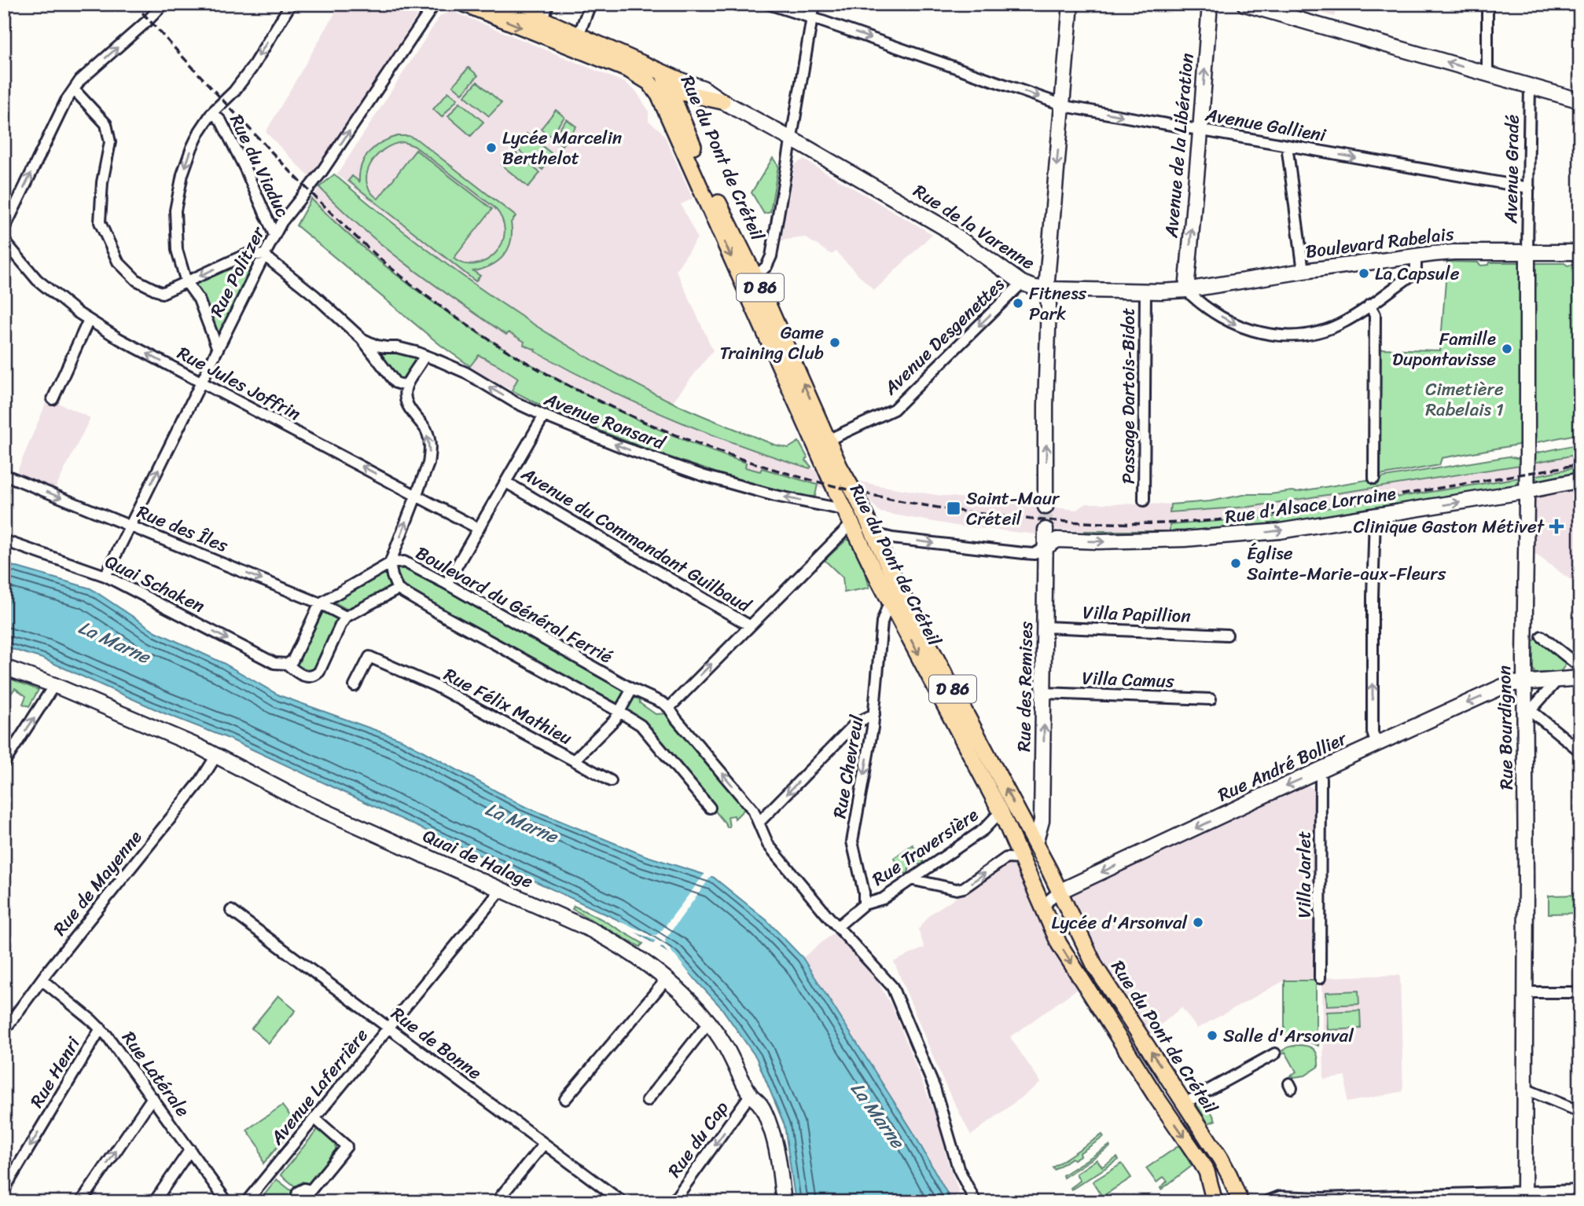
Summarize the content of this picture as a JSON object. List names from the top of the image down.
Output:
{
  "streets": {
    "main road": ["Rue du Pont de Créteil", "Rue de la Varenne", "D 86"],
    "street": [
      "Avenue Gallieni",
      "Avenue de la Libération",
      "Rue du Viaduc",
      "Avenue Gradé",
      "Boulevard Rabelais",
      "Rue Politzer",
      "Avenue Desgenettes",
      "Rue Jules Joffrin",
      "Passage Dartois-Bidot",
      "Avenue Ronsard",
      "Rue d'Alsace Lorraine",
      "Rue des Îles",
      "Avenue du Commandant Guilbaud",
      "Quai Schaken",
      "Boulevard du Général Ferrié",
      "Villa Papillion",
      "Villa Camus",
      "Rue des Remises",
      "Rue Félix Mathieu",
      "Rue Bourdignon",
      "Rue Chevreul",
      "Rue André Bollier",
      "Rue Traversière",
      "Quai de Halage",
      "Villa Jarlet",
      "Rue de Mayenne",
      "Rue de Bonne",
      "Rue Henri",
      "Rue Latérale",
      "Avenue Laferrière",
      "Rue du Cap"
    ]
  },
  "crossings": [
    ["Avenue Gallieni", "Avenue de la Libération"],
    ["Avenue Gallieni", "Avenue Gradé"],
    ["Avenue de la Libération", "Rue de la Varenne"],
    ["Avenue de la Libération", "Boulevard Rabelais"],
    ["Rue du Pont de Créteil", "Rue de la Varenne"],
    ["Rue du Pont de Créteil", "Avenue Desgenettes"],
    ["Rue du Pont de Créteil", "Avenue Ronsard"],
    ["Rue du Pont de Créteil", "Rue des Remises"],
    ["Rue du Pont de Créteil", "Rue Chevreul"],
    ["Rue du Pont de Créteil", "Rue André Bollier"],
    ["Rue du Pont de Créteil", "Rue Traversière"],
    ["Rue du Viaduc", "Rue Politzer"],
    ["Avenue Gradé", "Boulevard Rabelais"],
    ["Avenue Gradé", "Rue Bourdignon"],
    ["Rue de la Varenne", "Boulevard Rabelais"],
    ["Rue de la Varenne", "Avenue Desgenettes"],
    ["Rue de la Varenne", "Passage Dartois-Bidot"],
    ["Boulevard Rabelais", "Rue Bourdignon"],
    ["Rue Politzer", "Rue Jules Joffrin"],
    ["Rue Politzer", "Rue des Îles"],
    ["Rue Politzer", "Quai Schaken"],
    ["Rue d'Alsace Lorraine", "Rue des Remises"],
    ["Rue d'Alsace Lorraine", "Rue Bourdignon"],
    ["Rue des Îles", "Boulevard du Général Ferrié"],
    ["Boulevard du Général Ferrié", "Rue Félix Mathieu"],
    ["Villa Papillion", "Rue des Remises"],
    ["Villa Camus", "Rue des Remises"],
    ["Rue Bourdignon", "Rue André Bollier"],
    ["Rue Chevreul", "Rue Traversière"],
    ["Rue André Bollier", "Villa Jarlet"],
    ["Quai de Halage", "Rue de Mayenne"],
    ["Quai de Halage", "Avenue Laferrière"],
    ["Quai de Halage", "Rue du Cap"],
    ["Rue de Mayenne", "Rue Latérale"],
    ["Rue de Bonne", "Avenue Laferrière"],
    ["Rue Henri", "Rue Latérale"]
  ],
  "one_way": [
    "Avenue Gallieni",
    "Rue Politzer",
    "Avenue Desgenettes",
    "Rue Jules Joffrin",
    "Avenue Ronsard",
    "Rue d'Alsace Lorraine",
    "Rue des Îles",
    "Quai Schaken",
    "Rue des Remises",
    "Rue Chevreul",
    "Rue André Bollier"
  ],
  "water": ["La Marne"],
  "parks": ["Cimetière Rabelais 1"],
  "places": {
    "other": [
      "Lycée Marcelin Berthelot",
      "La Capsule",
      "Fitness Park",
      "Game Training Club",
      "Famille Dupontavisse",
      "Église Sainte-Marie-aux-Fleurs",
      "Lycée d'Arsonval",
      "Salle d'Arsonval"
    ],
    "transit": ["Saint-Maur Créteil"],
    "health": ["Clinique Gaston Métivet"]
  }
}
